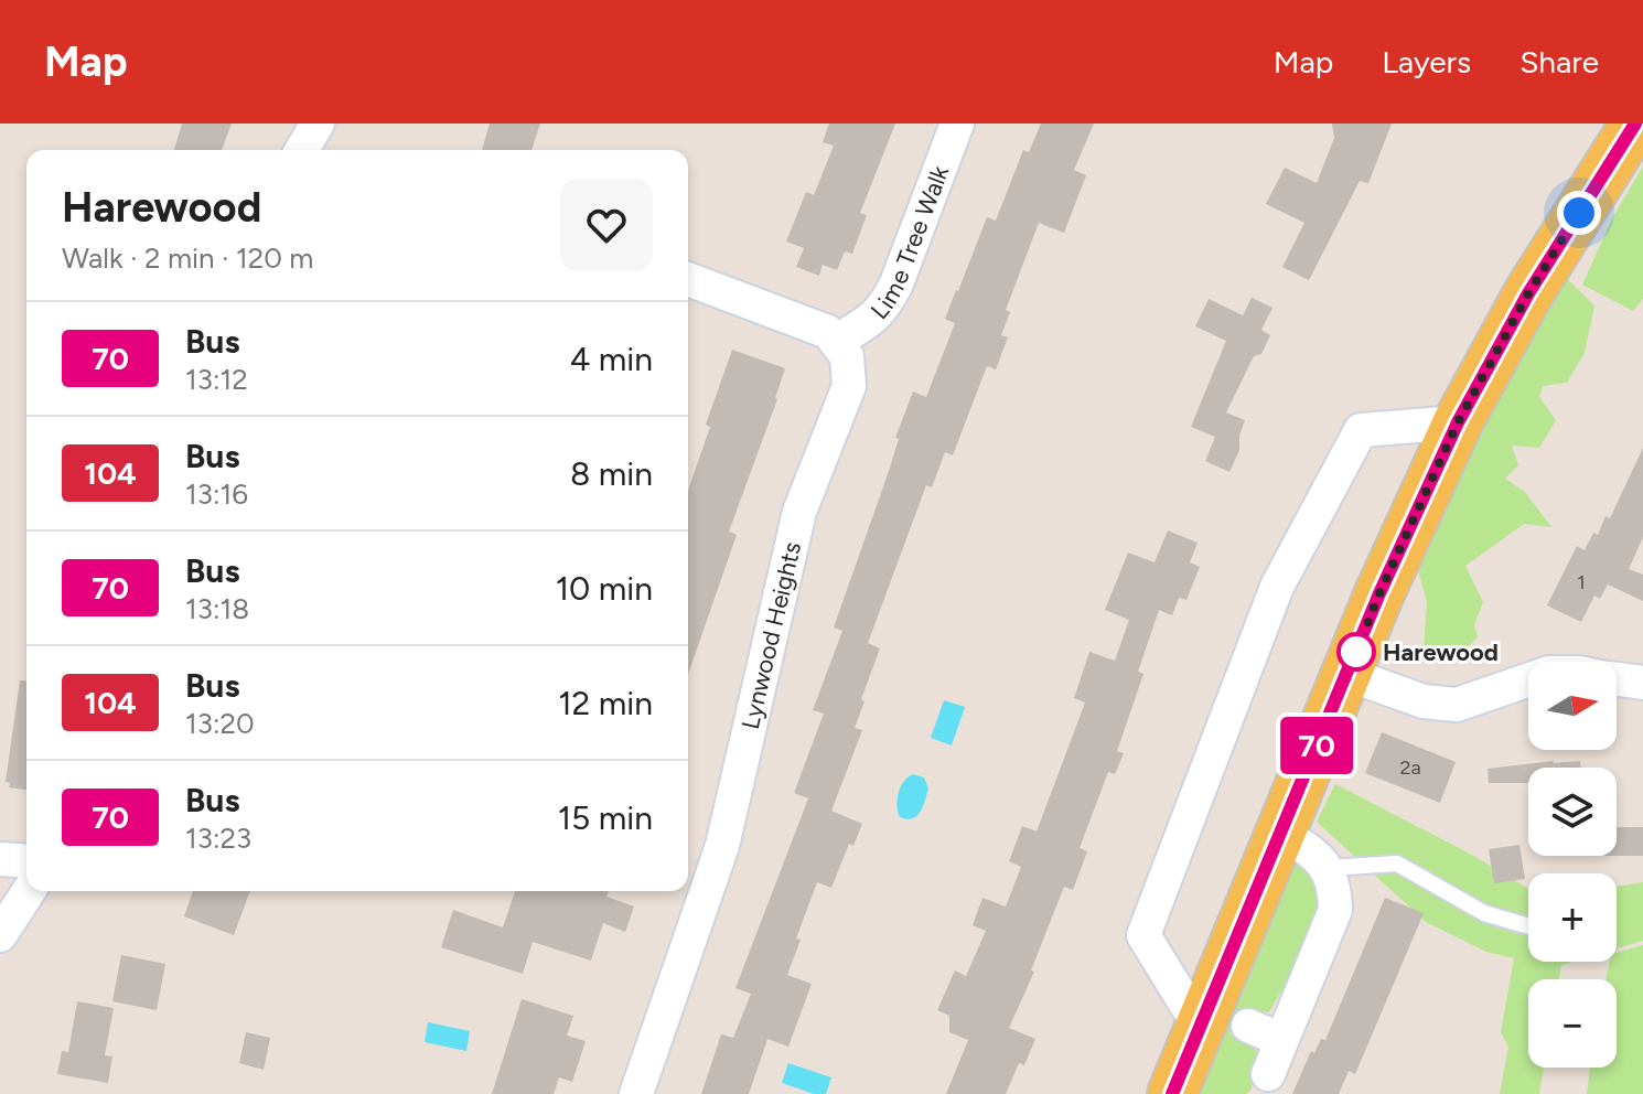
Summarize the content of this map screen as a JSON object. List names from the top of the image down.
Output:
{
  "streets": {
    "street": ["Lime Tree Walk", "Lynwood Heights"]
  },
  "crossings": [
    ["Lime Tree Walk", "Lynwood Heights"]
  ],
  "places": ["Harewood"],
  "lines": ["bus line 70"],
  "house_numbers": ["1", "2a"],
  "north": "right",
  "page": {
    "header": "Map",
    "nav": ["Map", "Layers", "Share"],
    "on_map": "70",
    "heading": ["Harewood", "Walk · 2 min · 120 m"],
    "list": [
      {
        "mark": "70",
        "name": "Bus",
        "note": "13:12",
        "value": "4 min"
      },
      {
        "mark": "104",
        "name": "Bus",
        "note": "13:16",
        "value": "8 min"
      },
      {
        "mark": "70",
        "name": "Bus",
        "note": "13:18",
        "value": "10 min"
      },
      {
        "mark": "104",
        "name": "Bus",
        "note": "13:20",
        "value": "12 min"
      },
      {
        "mark": "70",
        "name": "Bus",
        "note": "13:23",
        "value": "15 min"
      }
    ],
    "map_buttons": ["+", "−"]
  }
}
